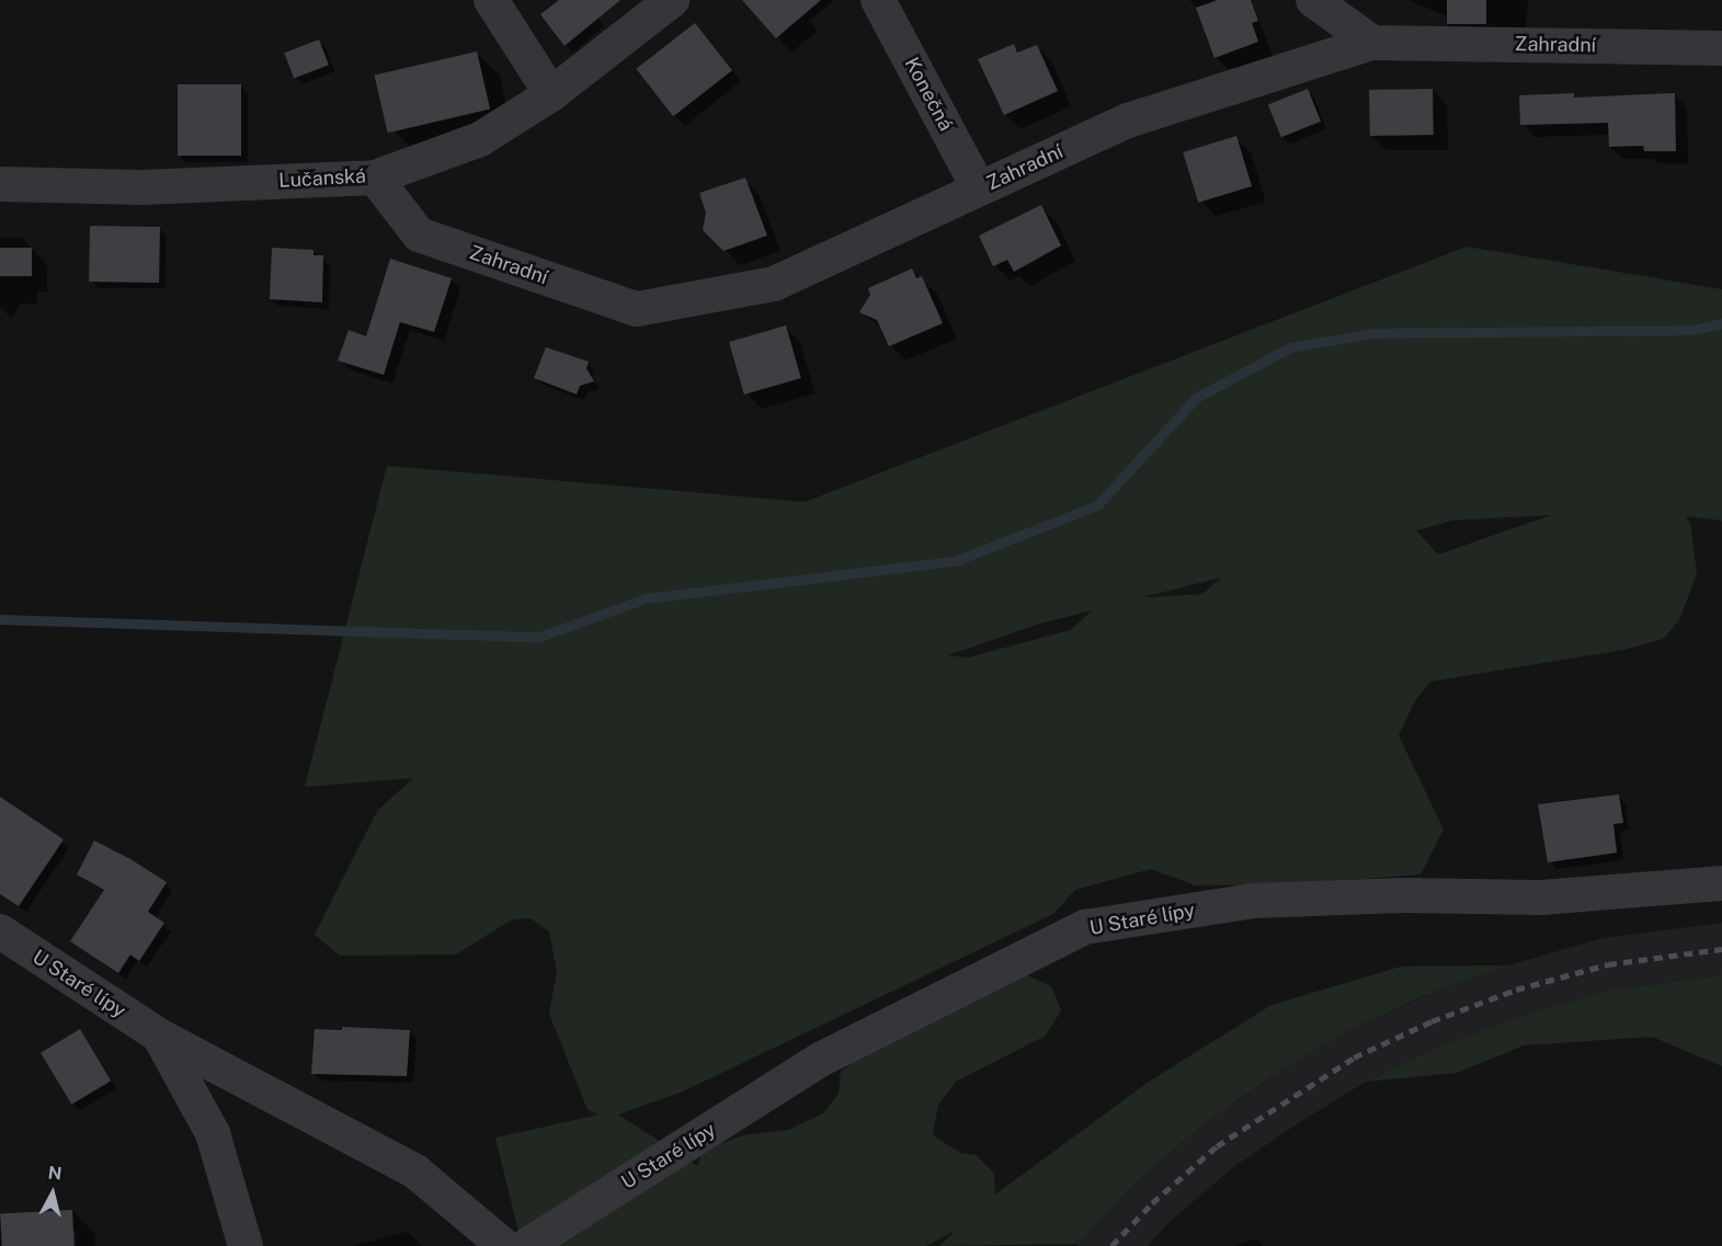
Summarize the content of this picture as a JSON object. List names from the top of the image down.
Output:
{
  "streets": {
    "street": [
      "Zahradní",
      "Konečná",
      "Lučanská",
      "U Staré lípy"
    ]
  },
  "crossings": [
    ["Zahradní", "Konečná"],
    ["Zahradní", "Lučanská"]
  ],
  "north": "top"
}
